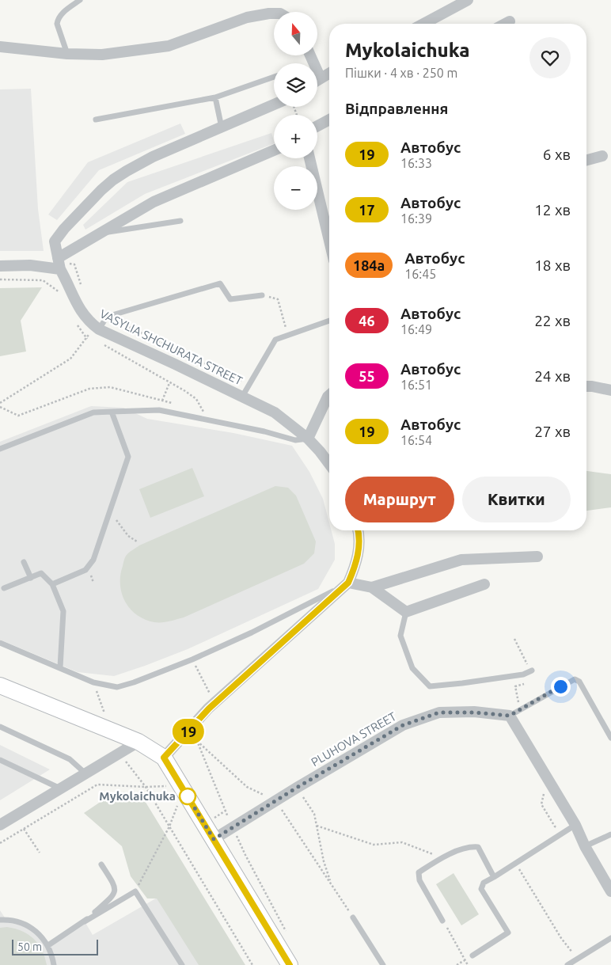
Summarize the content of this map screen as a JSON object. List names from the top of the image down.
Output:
{
  "streets": {
    "street": ["VASYLIA SHCHURATA STREET", "PLUHOVA STREET"]
  },
  "places": ["Mykolaichuka"],
  "lines": ["bus line 19"],
  "scale_bar": "50 m",
  "north": "top",
  "page": {
    "on_map": "19",
    "map_buttons": ["+", "−"],
    "heading": [
      ["Mykolaichuka", "Пішки · 4 хв · 250 m"],
      "Відправлення"
    ],
    "list": [
      {
        "mark": "19",
        "name": "Автобус",
        "note": "16:33",
        "value": "6 хв"
      },
      {
        "mark": "17",
        "name": "Автобус",
        "note": "16:39",
        "value": "12 хв"
      },
      {
        "mark": "184а",
        "name": "Автобус",
        "note": "16:45",
        "value": "18 хв"
      },
      {
        "mark": "46",
        "name": "Автобус",
        "note": "16:49",
        "value": "22 хв"
      },
      {
        "mark": "55",
        "name": "Автобус",
        "note": "16:51",
        "value": "24 хв"
      },
      {
        "mark": "19",
        "name": "Автобус",
        "note": "16:54",
        "value": "27 хв"
      }
    ],
    "buttons": ["Маршрут", "Квитки"],
    "scale": "50 m"
  }
}
